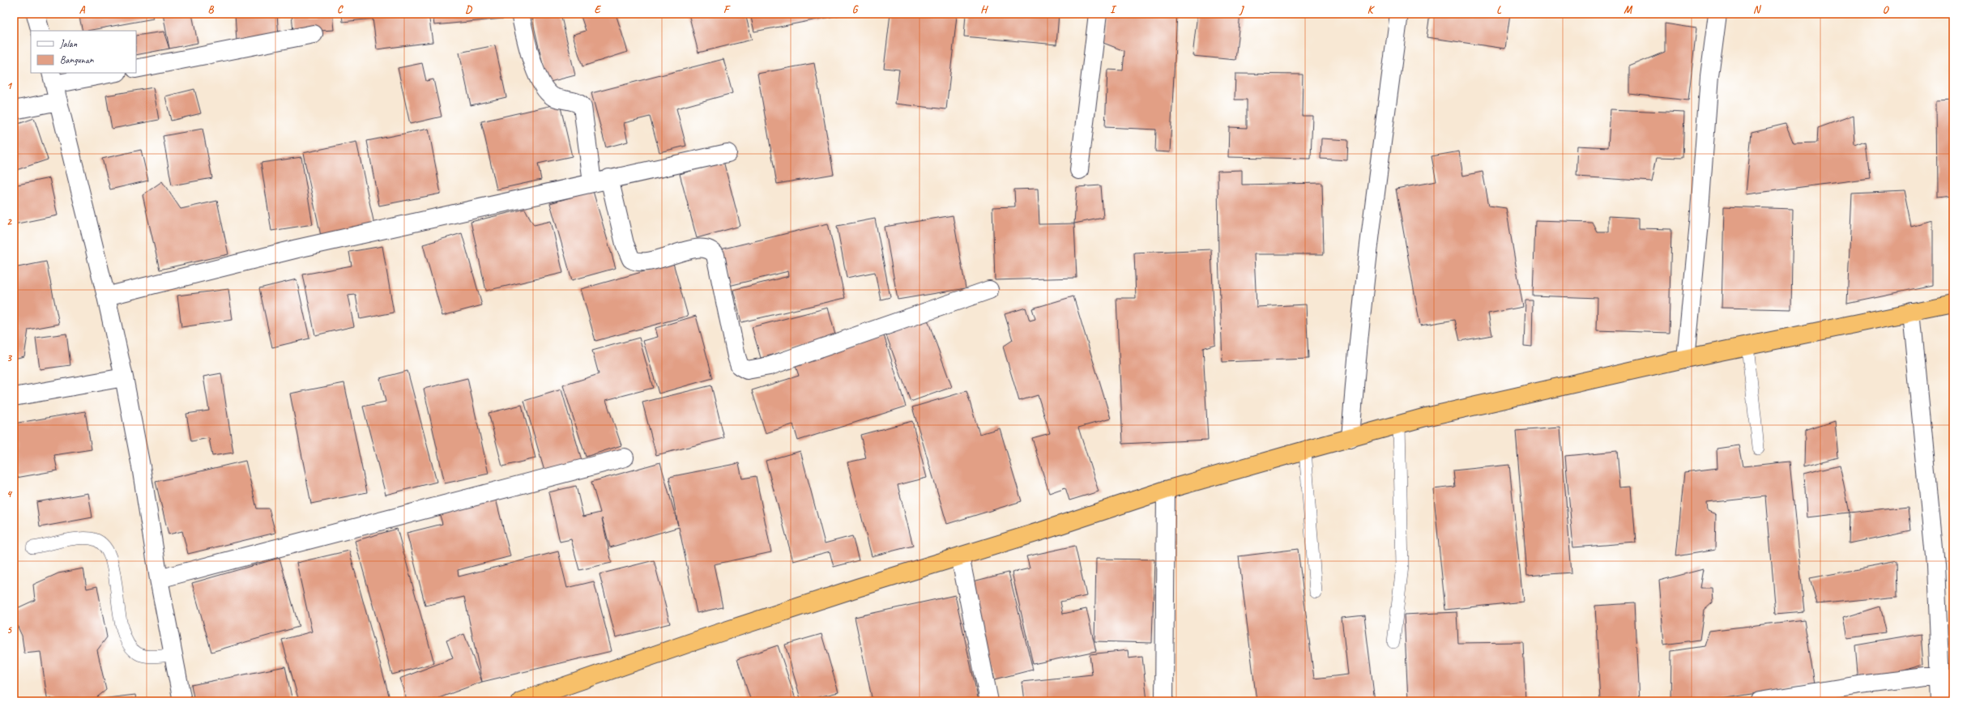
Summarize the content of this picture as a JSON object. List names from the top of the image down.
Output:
{
  "legend": ["Jalan", "Bangunan"],
  "grid": {
    "columns": [
      "A",
      "B",
      "C",
      "D",
      "E",
      "F",
      "G",
      "H",
      "I",
      "J",
      "K",
      "L",
      "M",
      "N",
      "O"
    ],
    "rows": [
      "1",
      "2",
      "3",
      "4",
      "5"
    ]
  }
}
